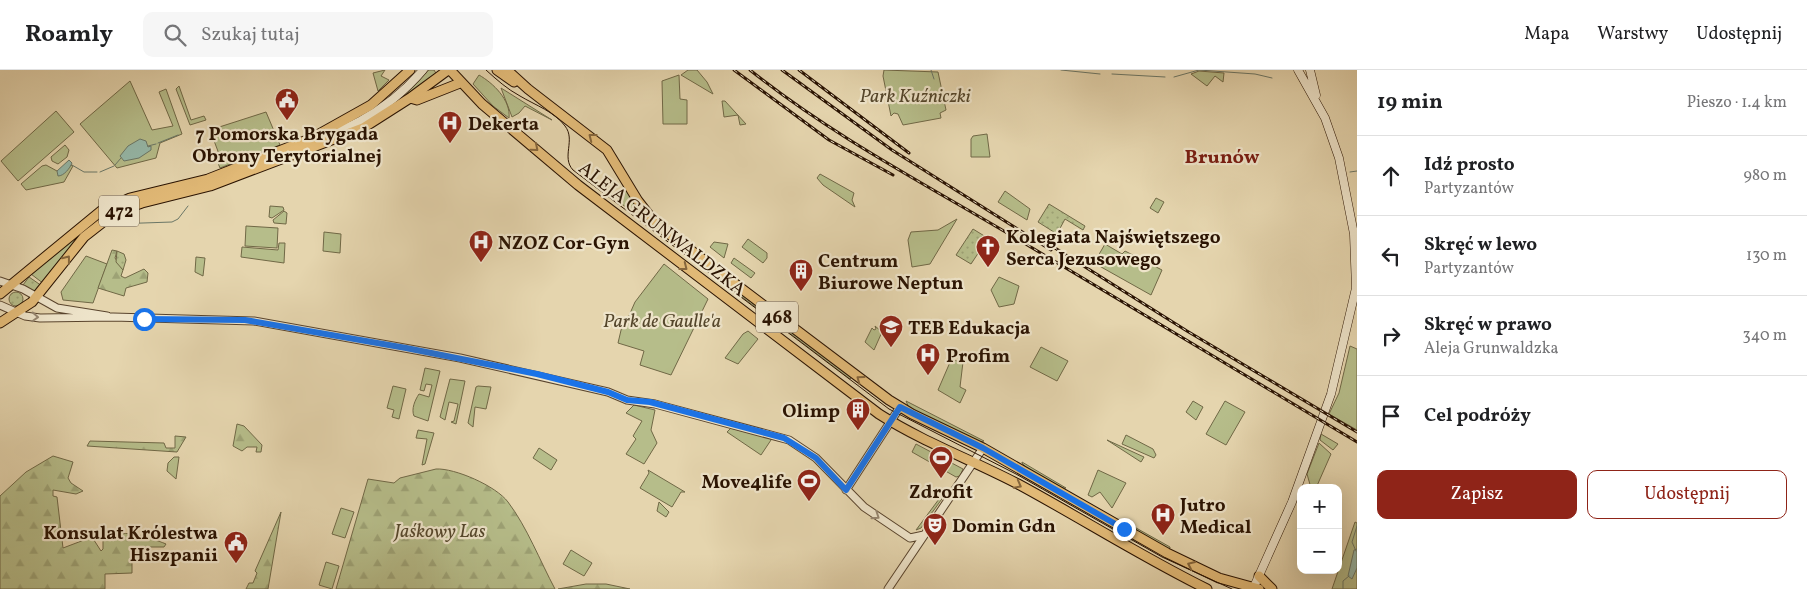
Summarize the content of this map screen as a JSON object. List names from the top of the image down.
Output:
{
  "streets": {
    "main road": ["472", "ALEJA GRUNWALDZKA", "468"]
  },
  "crossings": [
    ["472", "ALEJA GRUNWALDZKA"]
  ],
  "districts": ["Brunów"],
  "parks": ["Park Kuźniczki", "Park de Gaulle'a", "Jaśkowy Las"],
  "places": {
    "public building": ["7 Pomorska Brygada Obrony Terytorialnej", "Konsulat Królestwa Hiszpanii"],
    "hospital": [
      "Dekerta",
      "NZOZ Cor-Gyn",
      "Profim",
      "Jutro Medical"
    ],
    "church": ["Kolegiata Najświętszego Serca Jezusowego"],
    "building": ["Centrum Biurowe Neptun", "Olimp"],
    "school or university": ["TEB Edukacja"],
    "sports": ["Zdrofit", "Move4life"],
    "theatre": ["Domin Gdn"]
  },
  "page": {
    "header": "Roamly",
    "search": "Szukaj tutaj",
    "nav": ["Mapa", "Warstwy", "Udostępnij"],
    "heading": ["19 min", "Pieszo · 1.4 km"],
    "list": [
      ["Idź prosto", "Partyzantów", "980 m"],
      ["Skręć w lewo", "Partyzantów", "130 m"],
      ["Skręć w prawo", "Aleja Grunwaldzka", "340 m"],
      "Cel podróży"
    ],
    "buttons": ["Zapisz", "Udostępnij"],
    "map_buttons": ["+", "−"]
  }
}
